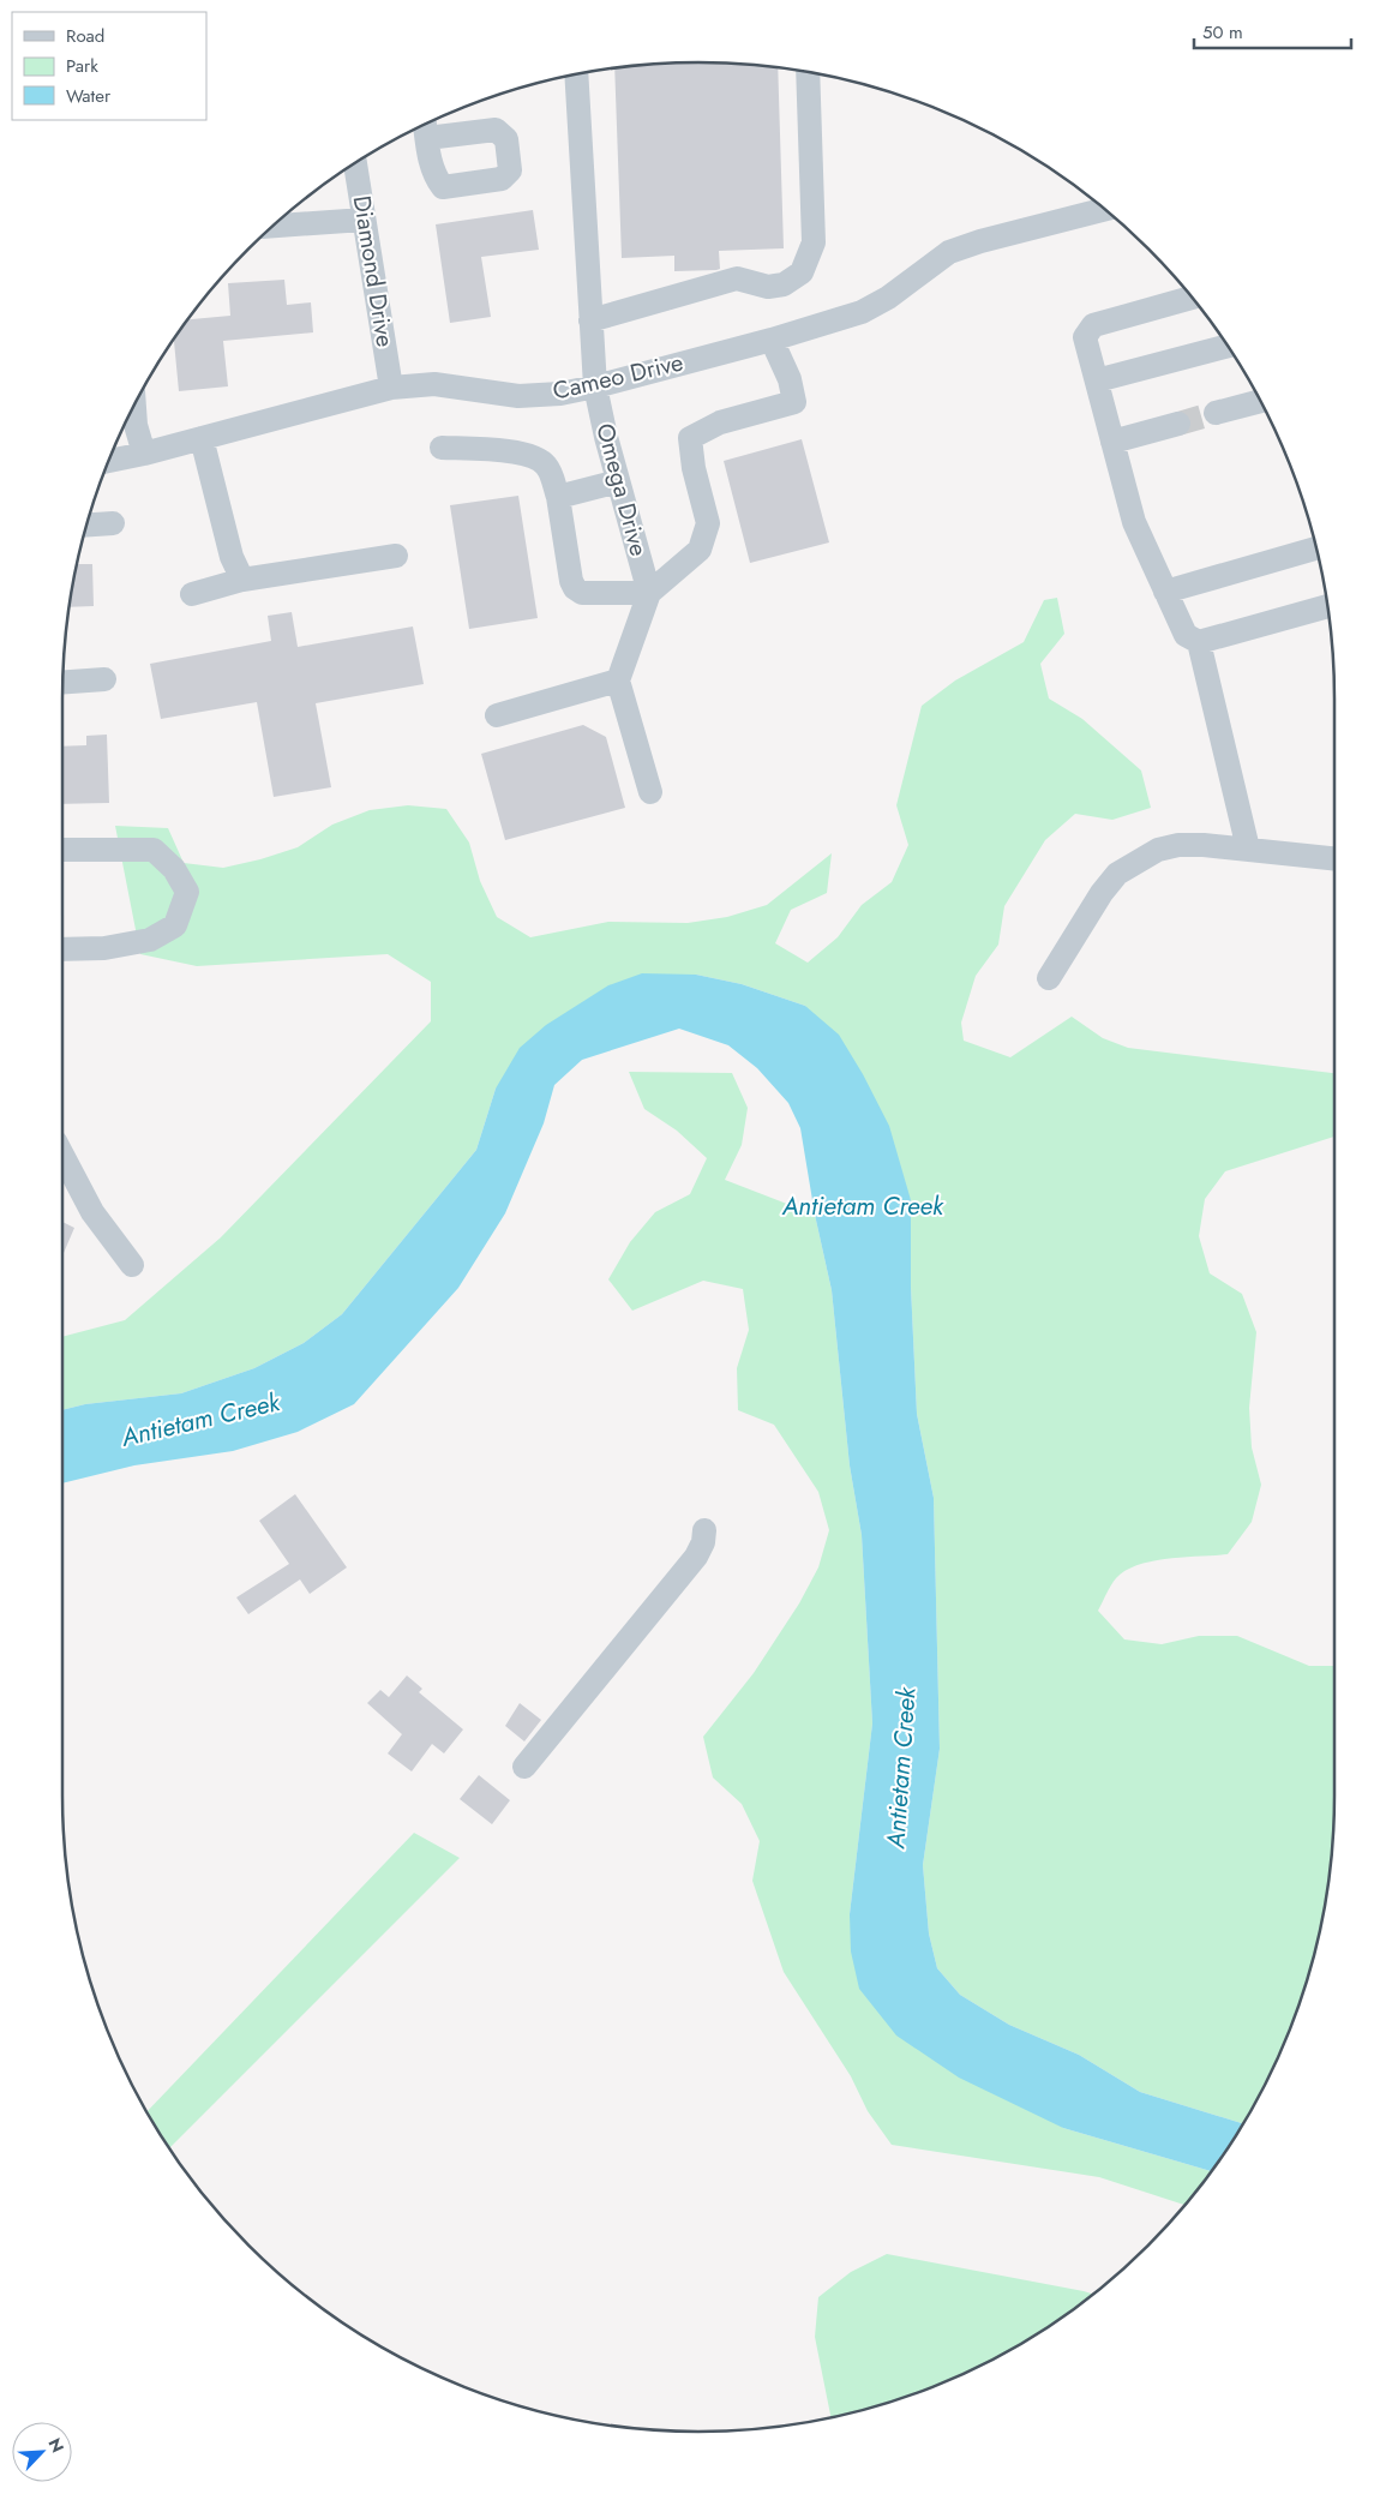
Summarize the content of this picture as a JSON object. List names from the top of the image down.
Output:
{
  "streets": {
    "street": ["Diamond Drive", "Cameo Drive", "Omega Drive"]
  },
  "crossings": [
    ["Diamond Drive", "Cameo Drive"],
    ["Cameo Drive", "Omega Drive"]
  ],
  "water": ["Antietam Creek"],
  "legend": ["Road", "Park", "Water"],
  "scale_bar": "50 m",
  "north": "top right"
}
